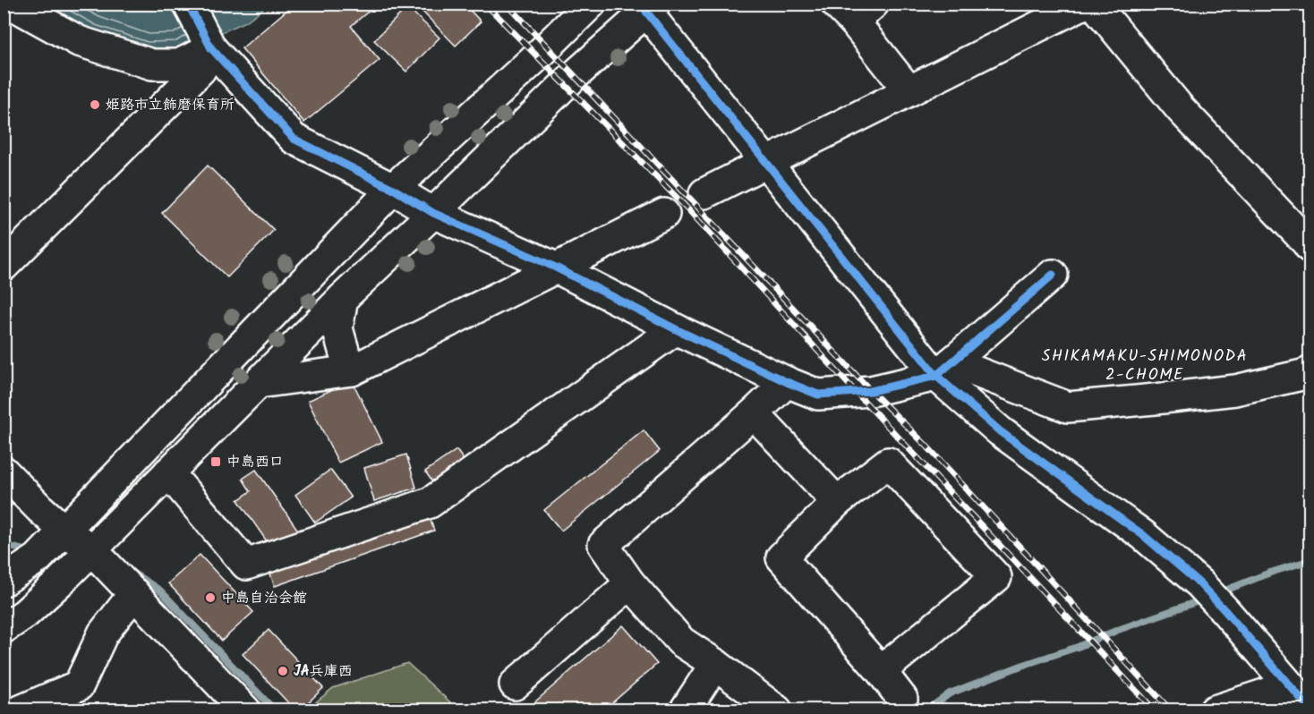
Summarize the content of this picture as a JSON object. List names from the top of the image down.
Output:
{
  "districts": ["SHIKAMAKU-SHIMONODA 2-CHOME"],
  "places": {
    "other": ["姫路市立飾磨保育所", "中島自治会館", "JA兵庫西"],
    "transit": ["中島西口"]
  }
}
